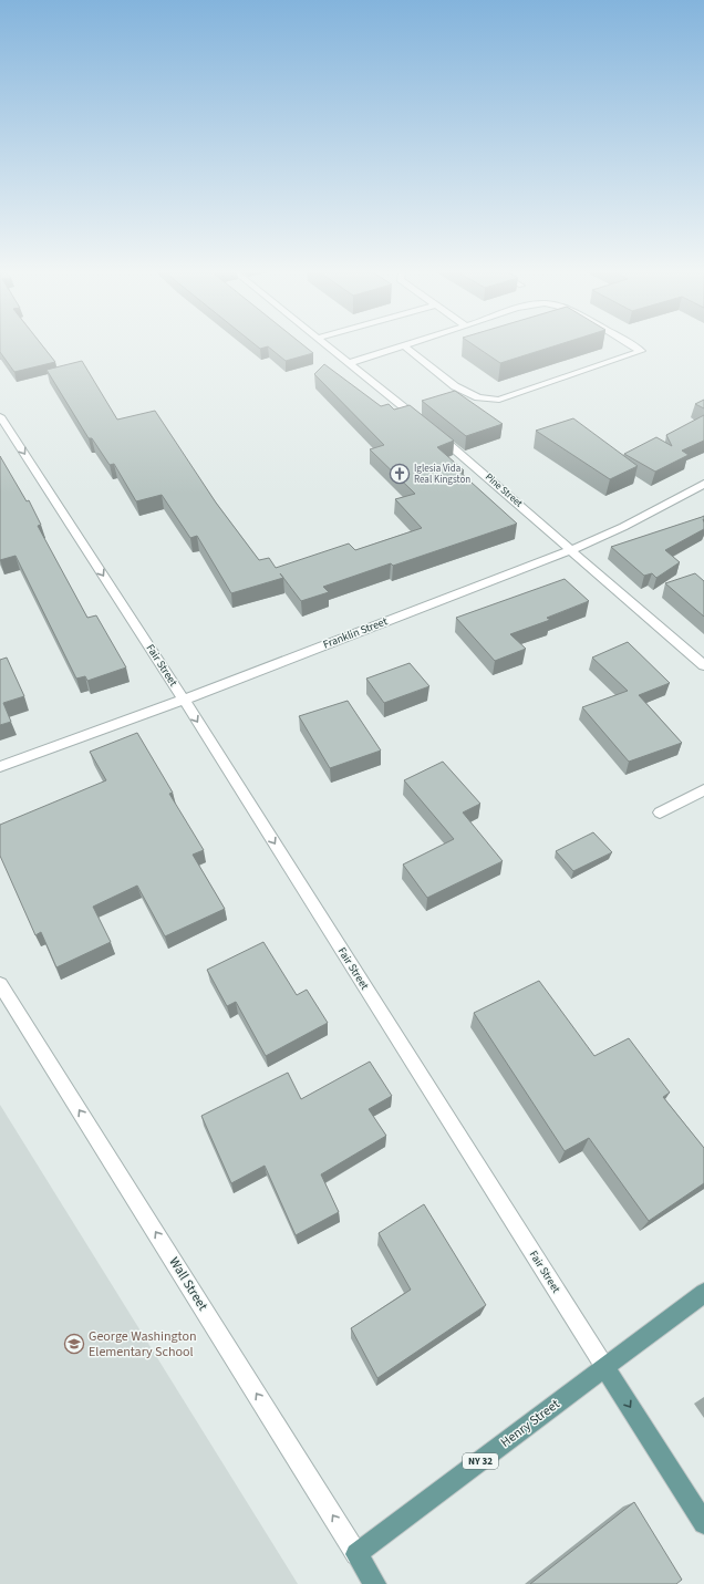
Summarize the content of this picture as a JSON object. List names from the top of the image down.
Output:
{
  "streets": {
    "main road": [
      "Fair Street",
      "Wall Street",
      "Henry Street",
      "NY 32"
    ],
    "street": ["Pine Street", "Franklin Street"]
  },
  "crossings": [
    ["Pine Street", "Franklin Street"],
    ["Franklin Street", "Fair Street"],
    ["Fair Street", "Henry Street"],
    ["Wall Street", "Henry Street"]
  ],
  "one_way": ["Fair Street", "Wall Street"],
  "places": {
    "church": ["Iglesia Vida Real Kingston"],
    "school or university": ["George Washington Elementary School"]
  }
}
